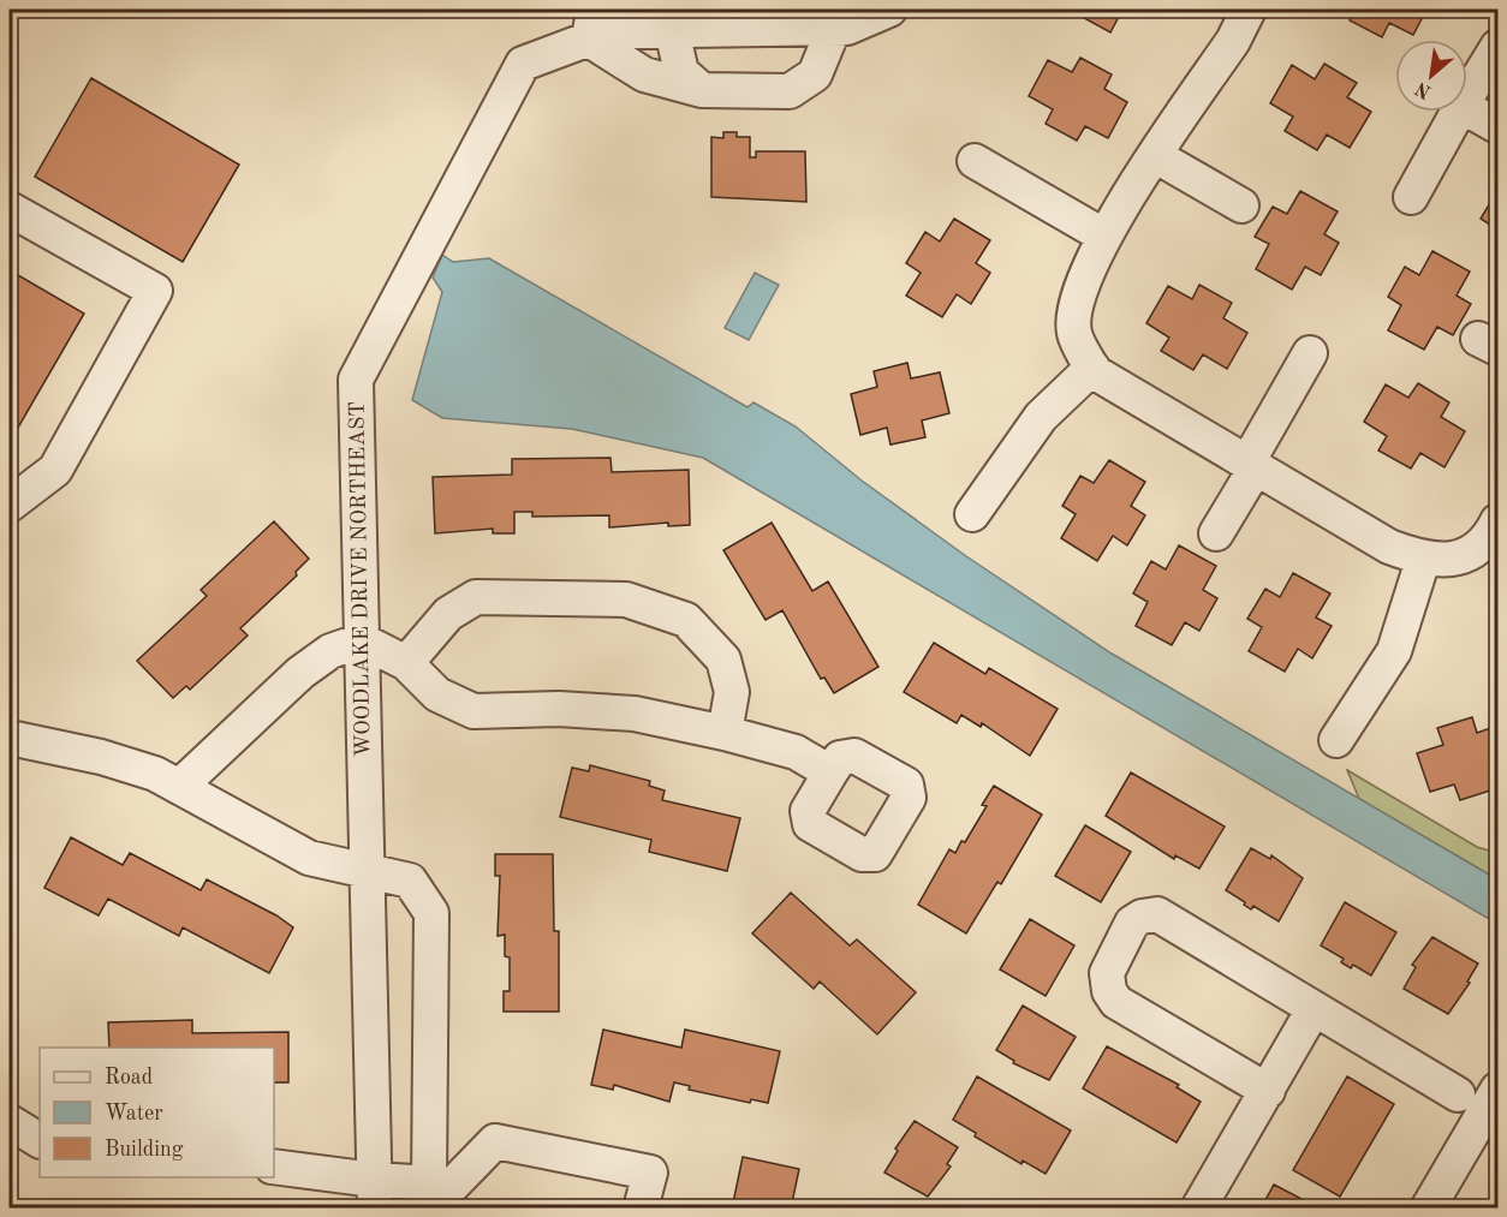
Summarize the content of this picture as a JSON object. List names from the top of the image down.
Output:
{
  "streets": {
    "street": ["WOODLAKE DRIVE NORTHEAST"]
  },
  "legend": ["Road", "Water", "Building"],
  "north": "bottom left"
}
